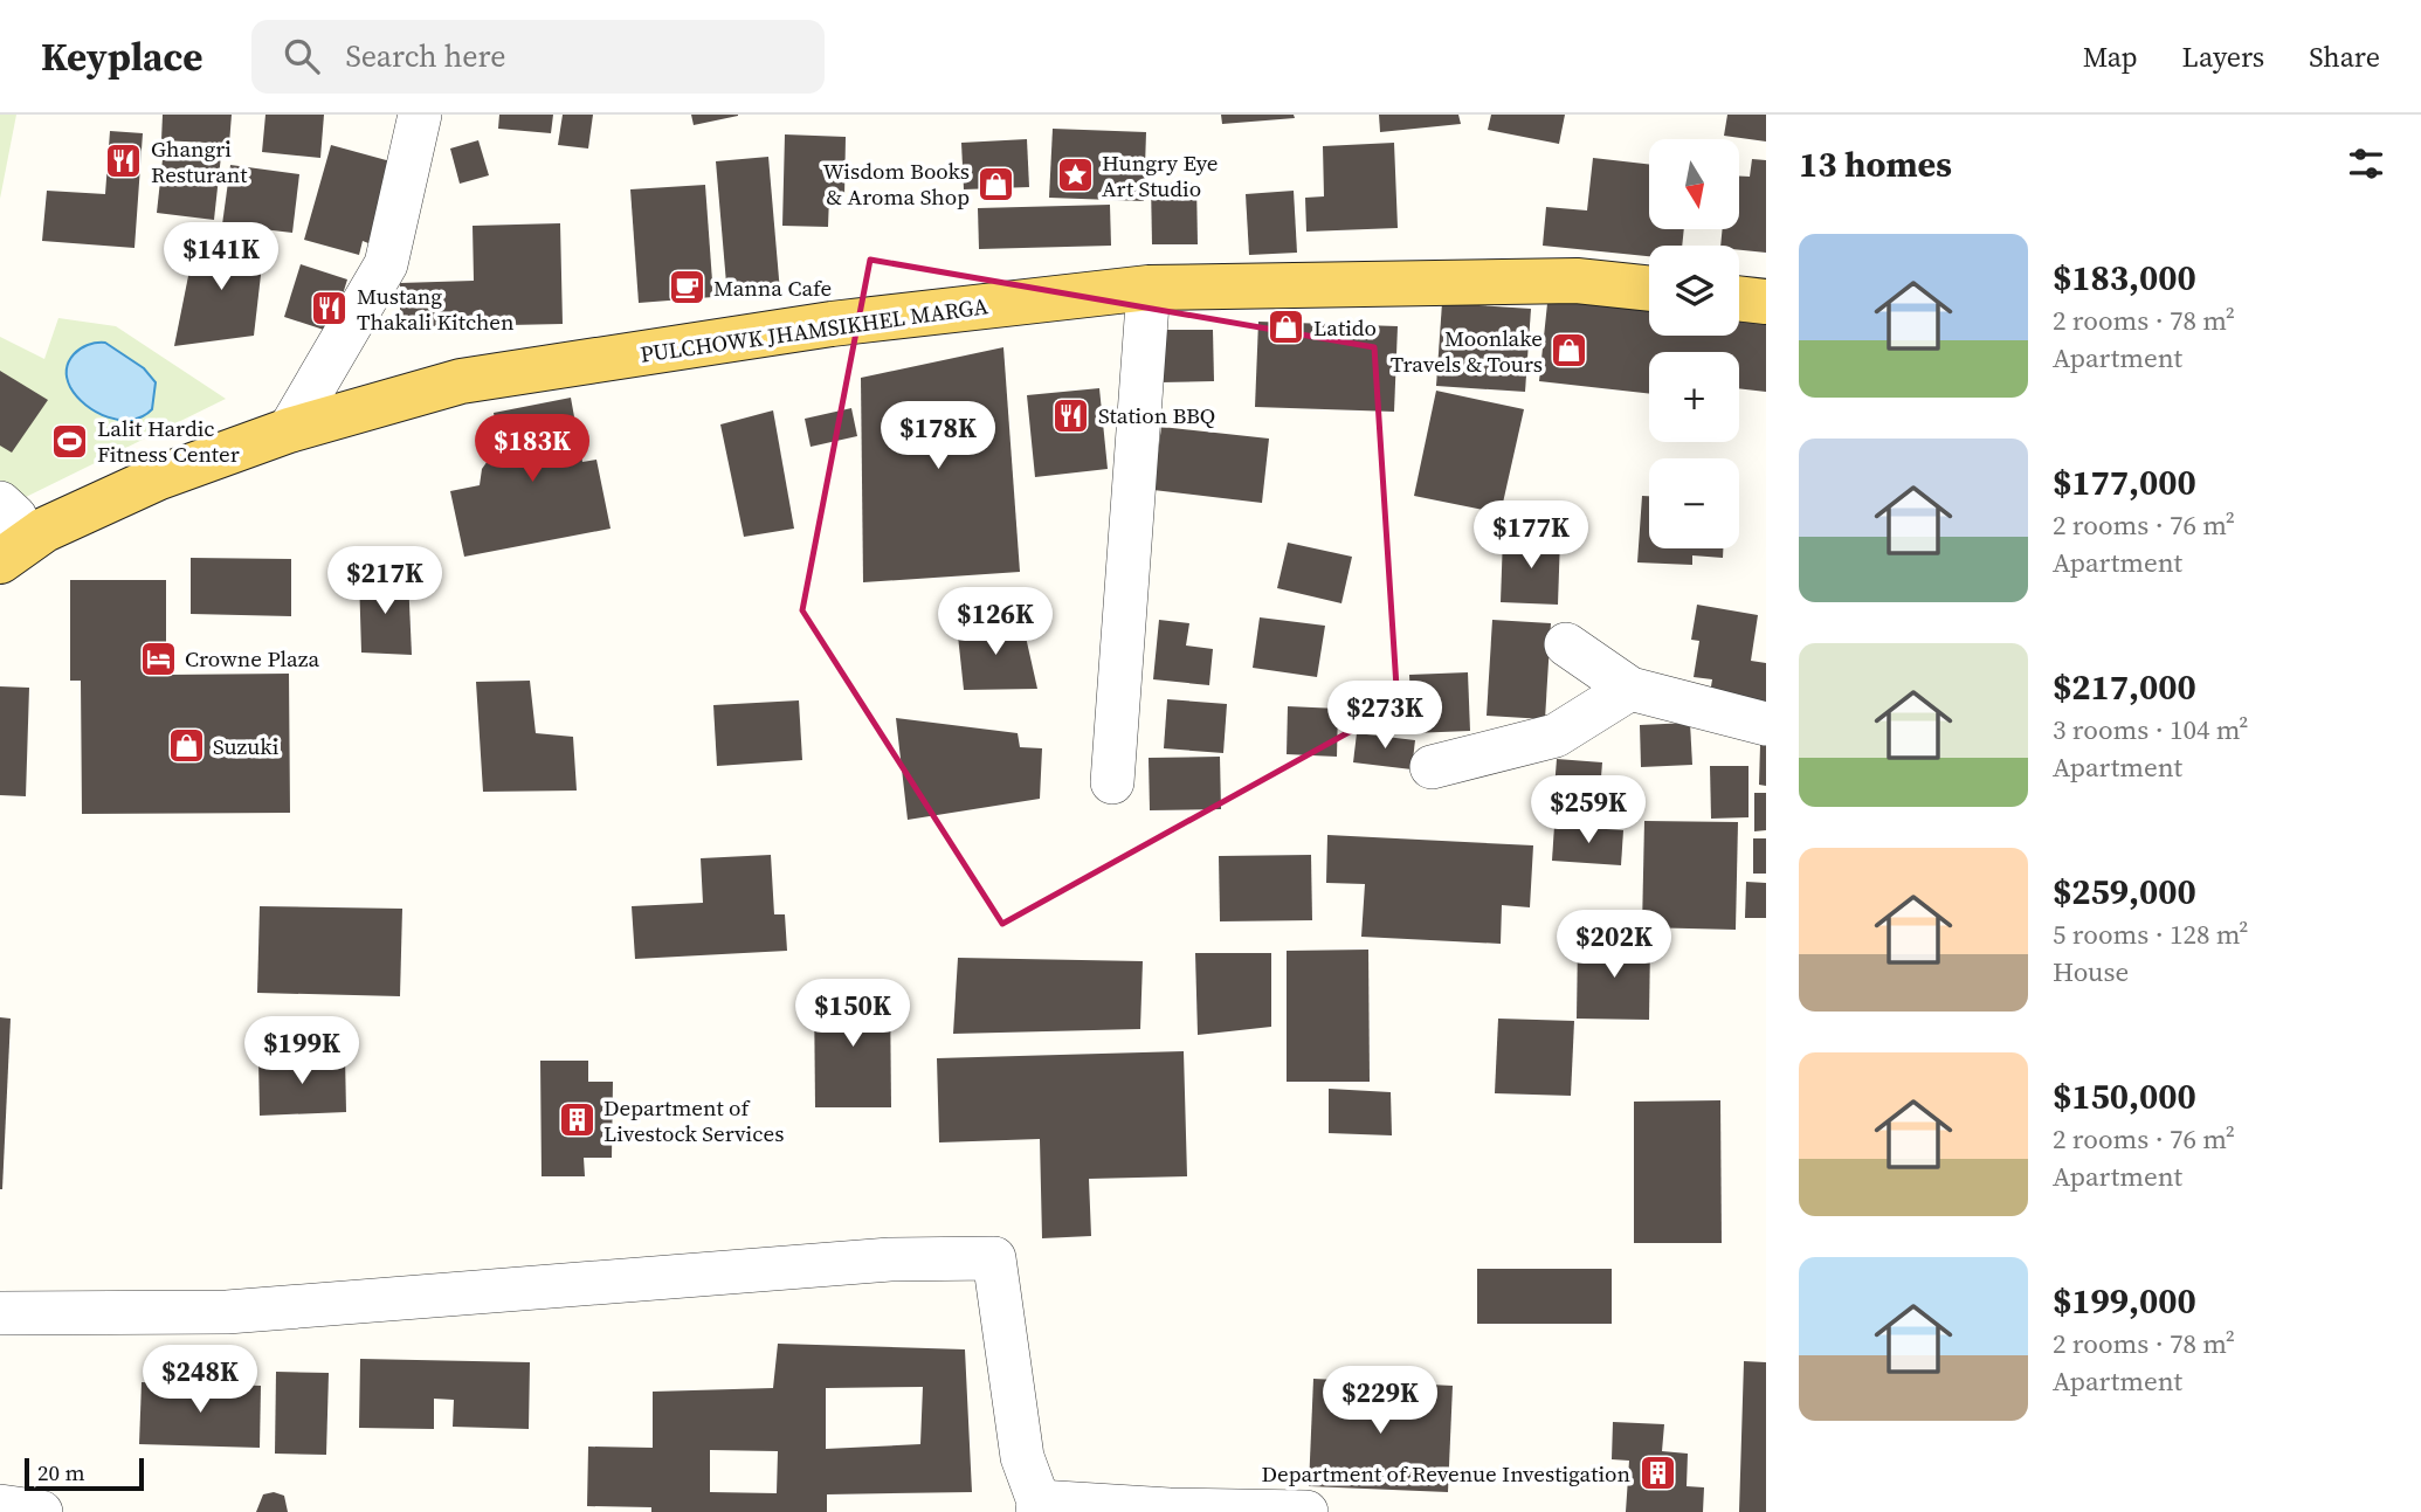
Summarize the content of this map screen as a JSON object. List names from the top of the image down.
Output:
{
  "streets": {
    "main road": ["PULCHOWK JHAMSIKHEL MARGA"]
  },
  "places": {
    "restaurant": ["Ghangri Resturant", "Mustang Thakali Kitchen", "Station BBQ"],
    "place": ["Hungry Eye Art Studio"],
    "shop": [
      "Wisdom Books & Aroma Shop",
      "Latido",
      "Moonlake Travels & Tours",
      "Suzuki"
    ],
    "cafe": ["Manna Cafe"],
    "sports": ["Lalit Hardic Fitness Center"],
    "hotel": ["Crowne Plaza"],
    "building": ["Department of Livestock Services", "Department of Revenue Investigation"]
  },
  "scale_bar": "20 m",
  "north": "bottom",
  "page": {
    "header": "Keyplace",
    "search": "Search here",
    "nav": ["Map", "Layers", "Share"],
    "heading": "13 homes",
    "map_buttons": ["+", "−"],
    "list": [
      {
        "name": "$183,000",
        "note": "2 rooms · 78 m² · Apartment"
      },
      {
        "name": "$177,000",
        "note": "2 rooms · 76 m² · Apartment"
      },
      {
        "name": "$217,000",
        "note": "3 rooms · 104 m² · Apartment"
      },
      {
        "name": "$259,000",
        "note": "5 rooms · 128 m² · House"
      },
      {
        "name": "$150,000",
        "note": "2 rooms · 76 m² · Apartment"
      },
      {
        "name": "$199,000",
        "note": "2 rooms · 78 m² · Apartment"
      }
    ],
    "price": [
      "$141K",
      "$178K",
      "$183K",
      "$177K",
      "$217K",
      "$126K",
      "$273K",
      "$259K",
      "$202K",
      "$150K",
      "$199K",
      "$248K",
      "$229K"
    ],
    "scale": "20 m"
  }
}
